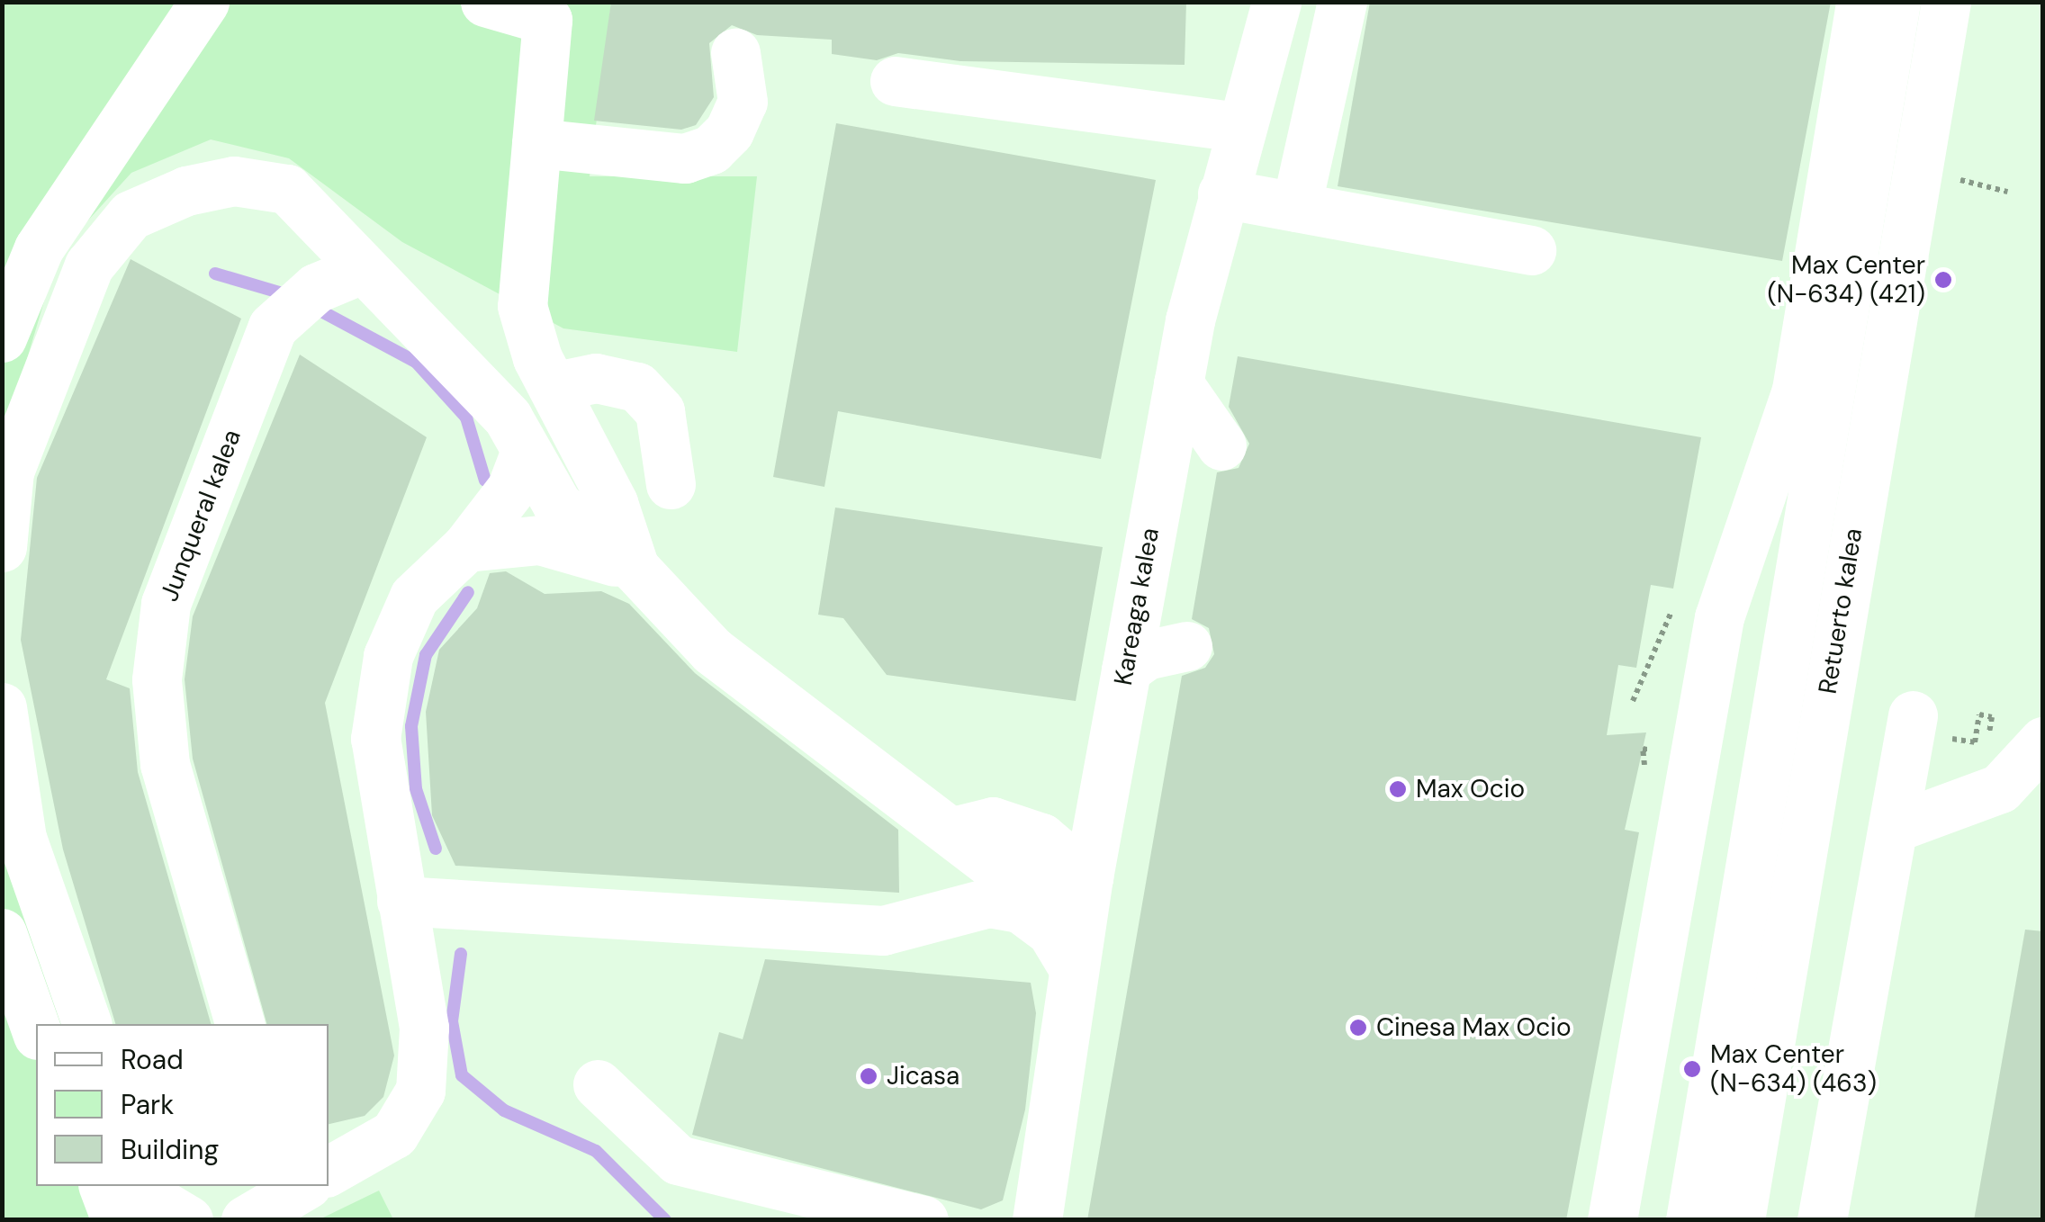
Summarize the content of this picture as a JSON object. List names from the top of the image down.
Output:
{
  "streets": {
    "street": ["Junqueral kalea", "Kareaga kalea", "Retuerto kalea"]
  },
  "places": [
    "Max Center (N-634) (421)",
    "Max Ocio",
    "Cinesa Max Ocio",
    "Max Center (N-634) (463)",
    "Jicasa"
  ],
  "legend": ["Road", "Park", "Building"]
}
